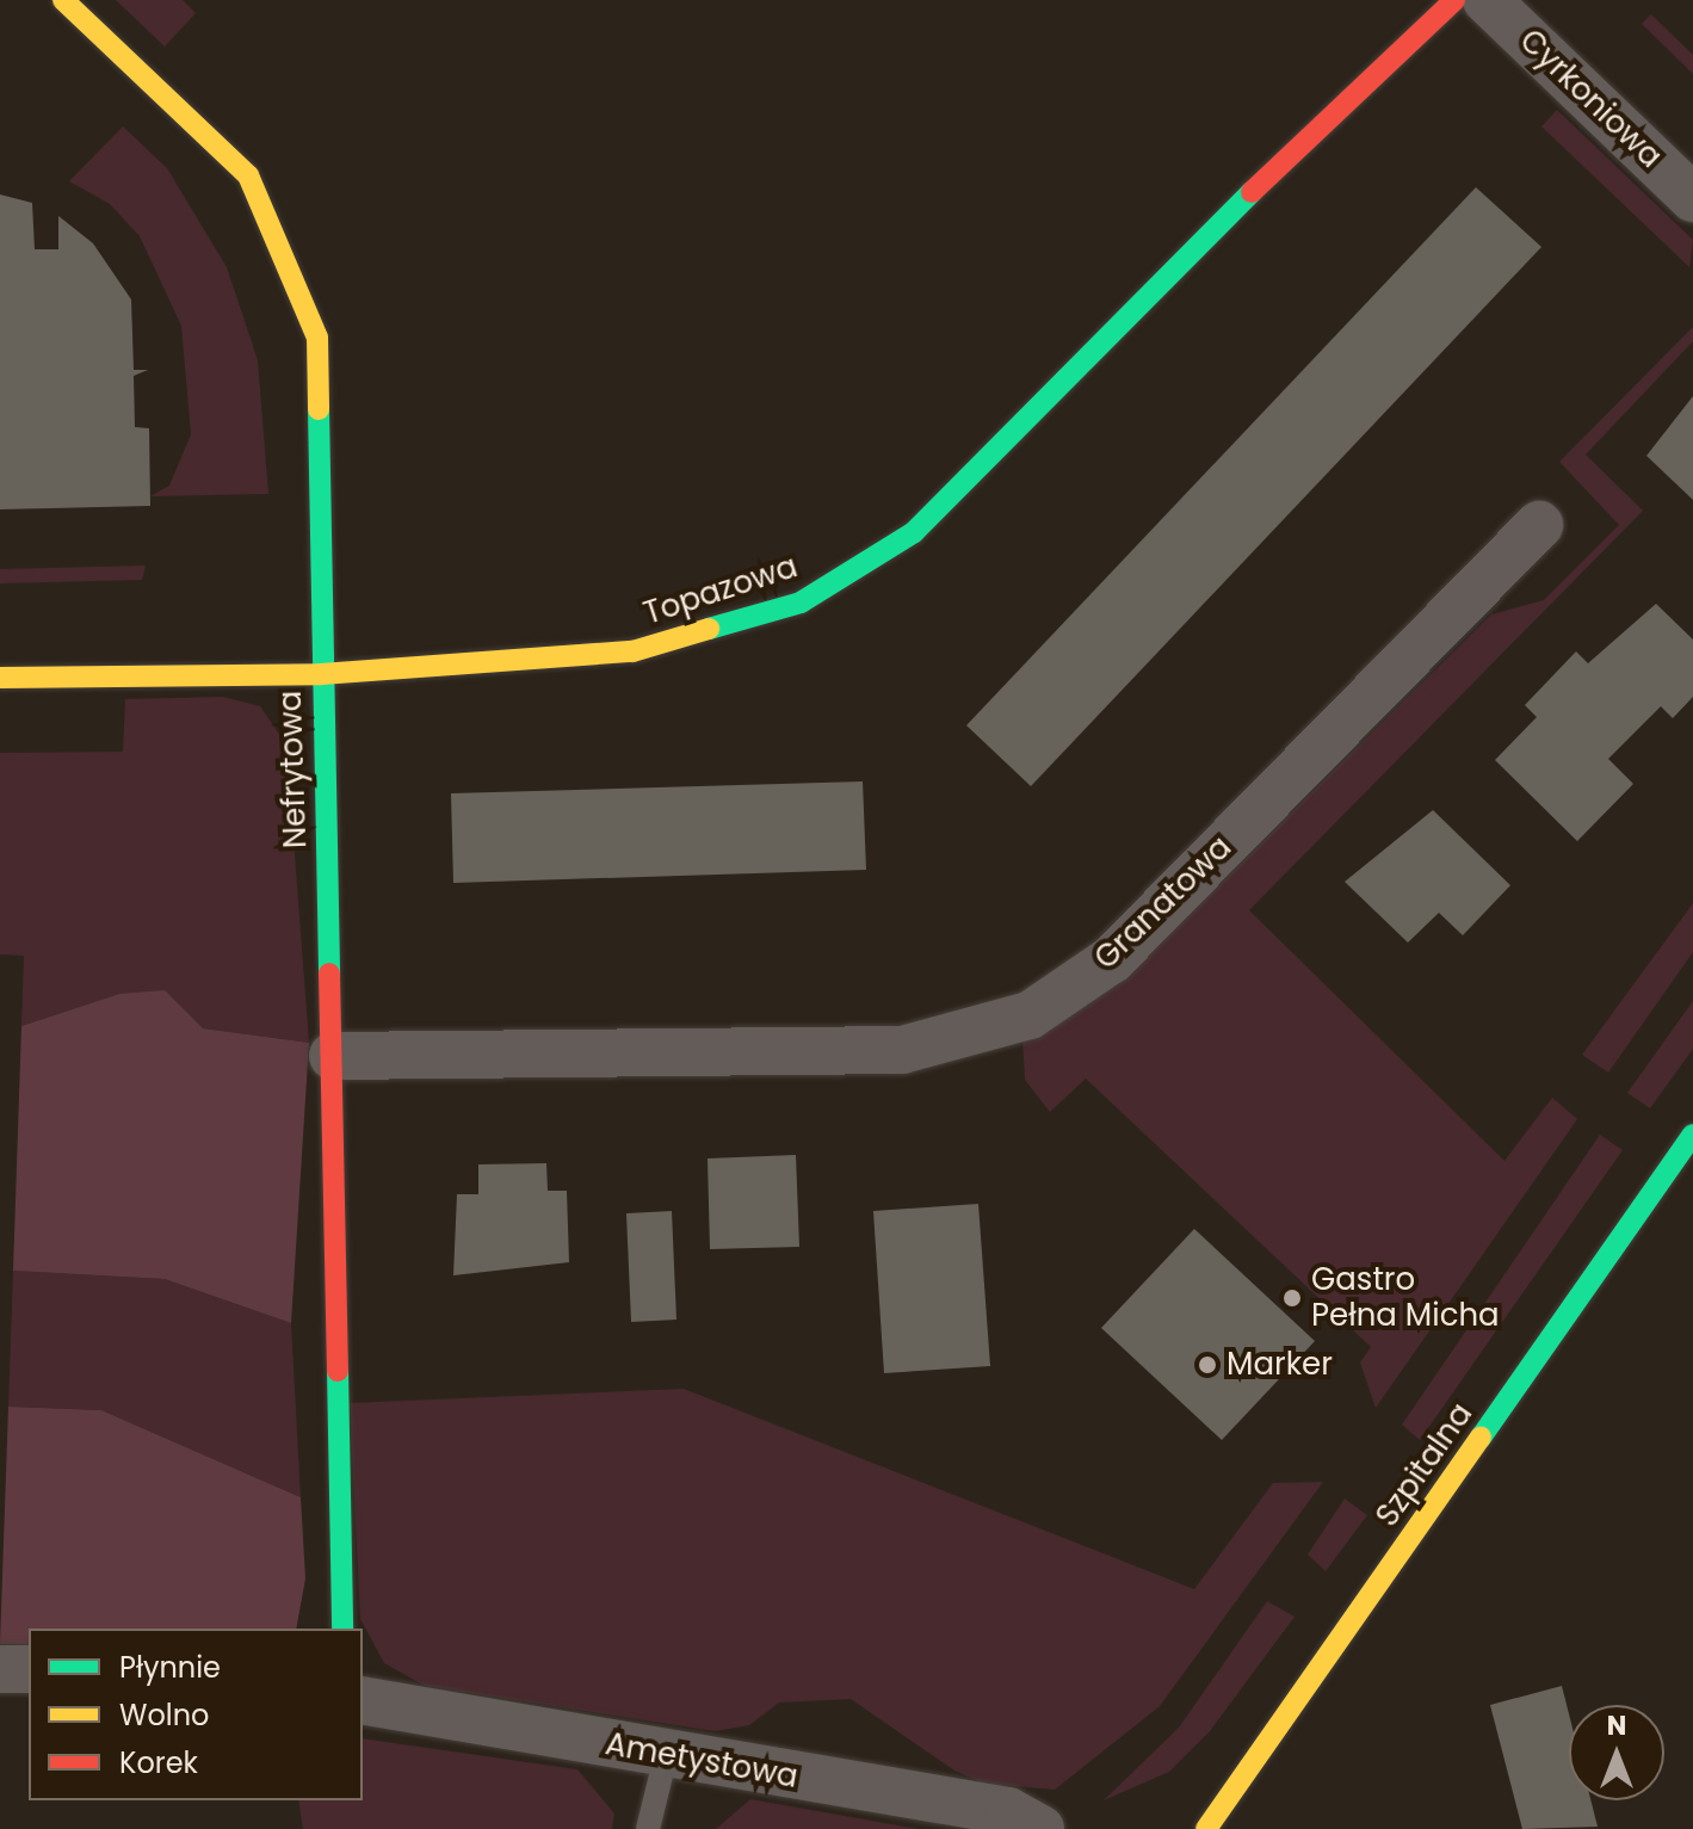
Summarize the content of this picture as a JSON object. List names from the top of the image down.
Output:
{
  "streets": {
    "street": [
      "Cyrkoniowa",
      "Topazowa",
      "Nefrytowa",
      "Granatowa",
      "Szpitalna",
      "Ametystowa"
    ]
  },
  "crossings": [
    ["Topazowa", "Nefrytowa"],
    ["Nefrytowa", "Granatowa"]
  ],
  "places": ["Gastro Pełna Micha", "Marker"],
  "legend": ["Płynnie", "Wolno", "Korek"],
  "north": "top"
}
